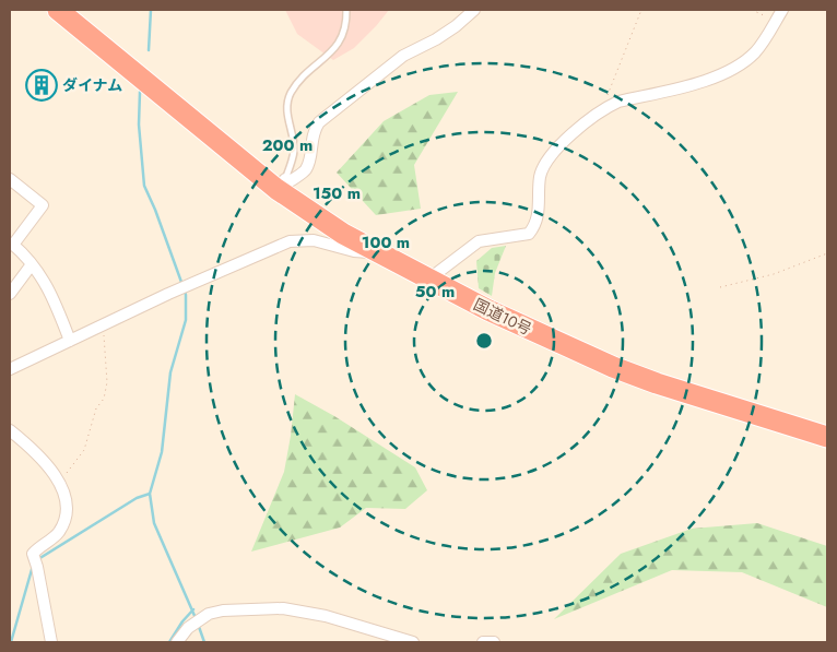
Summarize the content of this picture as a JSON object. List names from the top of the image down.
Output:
{
  "streets": {
    "highway": ["国道10号"]
  },
  "places": {
    "building": ["ダイナム"]
  },
  "rings": [
    "200 m",
    "150 m",
    "100 m",
    "50 m"
  ]
}
